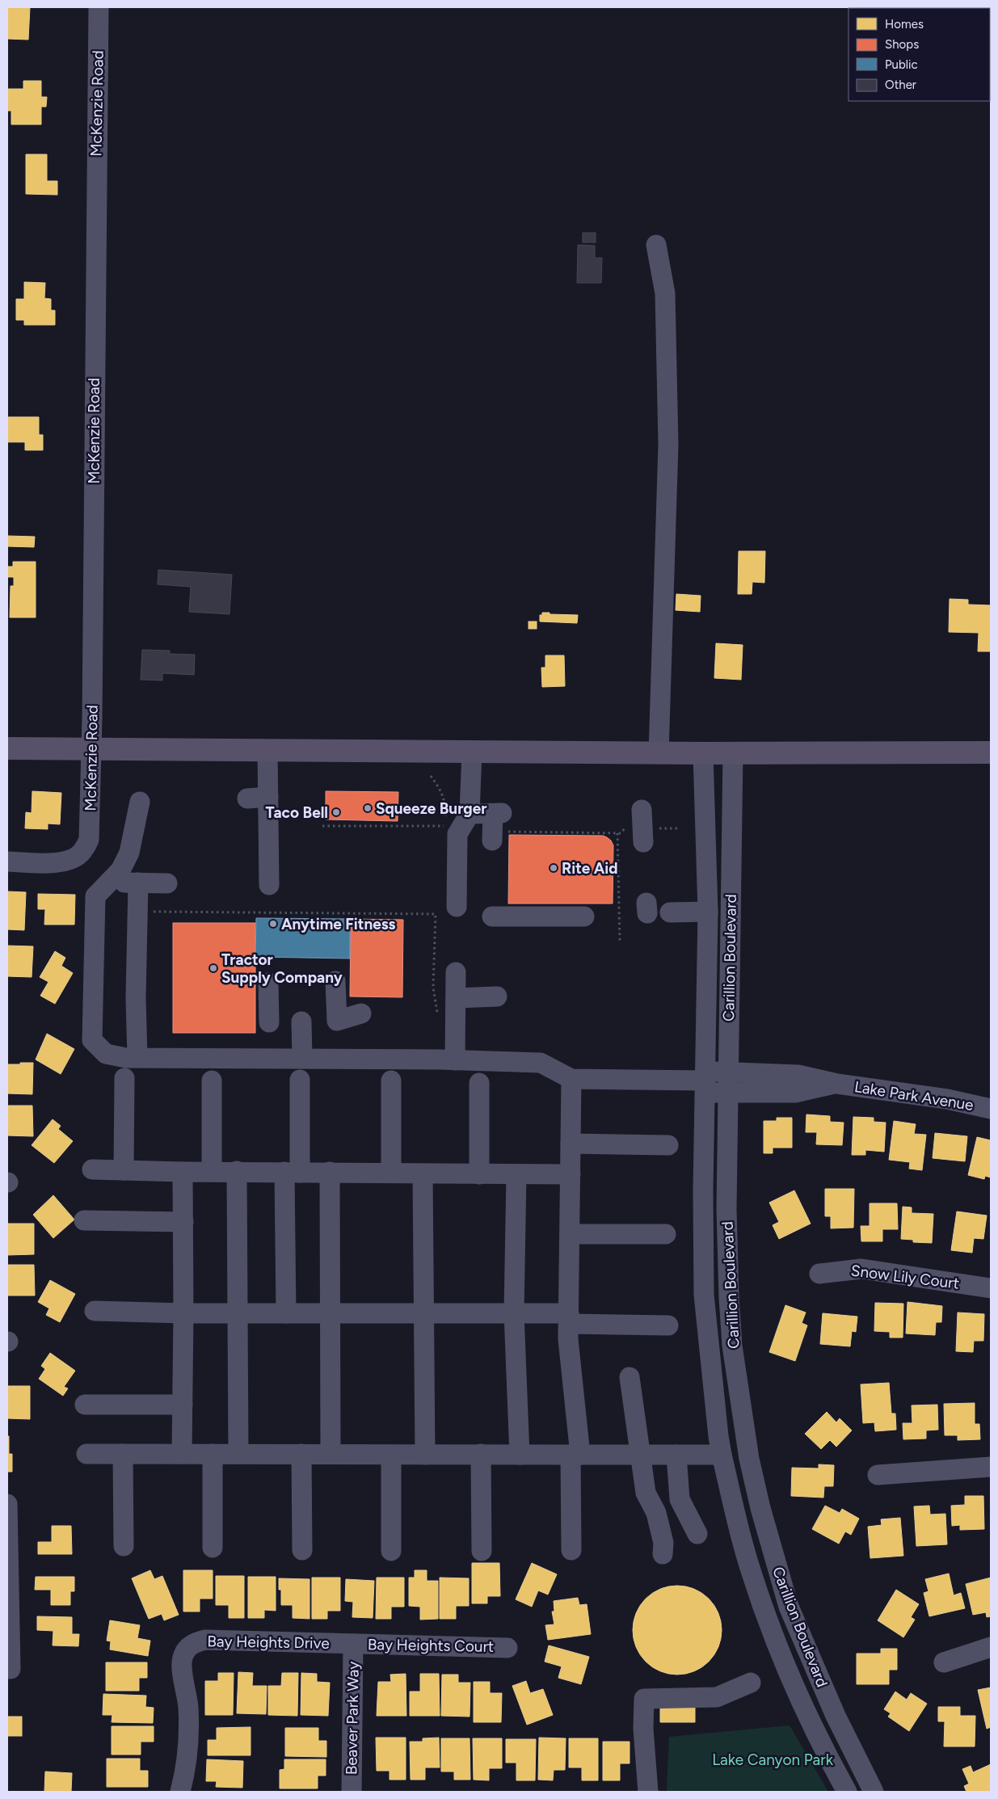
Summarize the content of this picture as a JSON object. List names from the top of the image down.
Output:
{
  "streets": {
    "street": [
      "McKenzie Road",
      "Carillion Boulevard",
      "Lake Park Avenue",
      "Snow Lily Court",
      "Bay Heights Drive",
      "Bay Heights Court",
      "Beaver Park Way"
    ]
  },
  "crossings": [
    ["Carillion Boulevard", "Lake Park Avenue"],
    ["Bay Heights Drive", "Bay Heights Court"],
    ["Bay Heights Drive", "Beaver Park Way"],
    ["Bay Heights Court", "Beaver Park Way"]
  ],
  "parks": ["Lake Canyon Park"],
  "places": [
    "Squeeze Burger",
    "Taco Bell",
    "Rite Aid",
    "Anytime Fitness",
    "Tractor Supply Company"
  ],
  "legend": [
    "Homes",
    "Shops",
    "Public",
    "Other"
  ]
}
